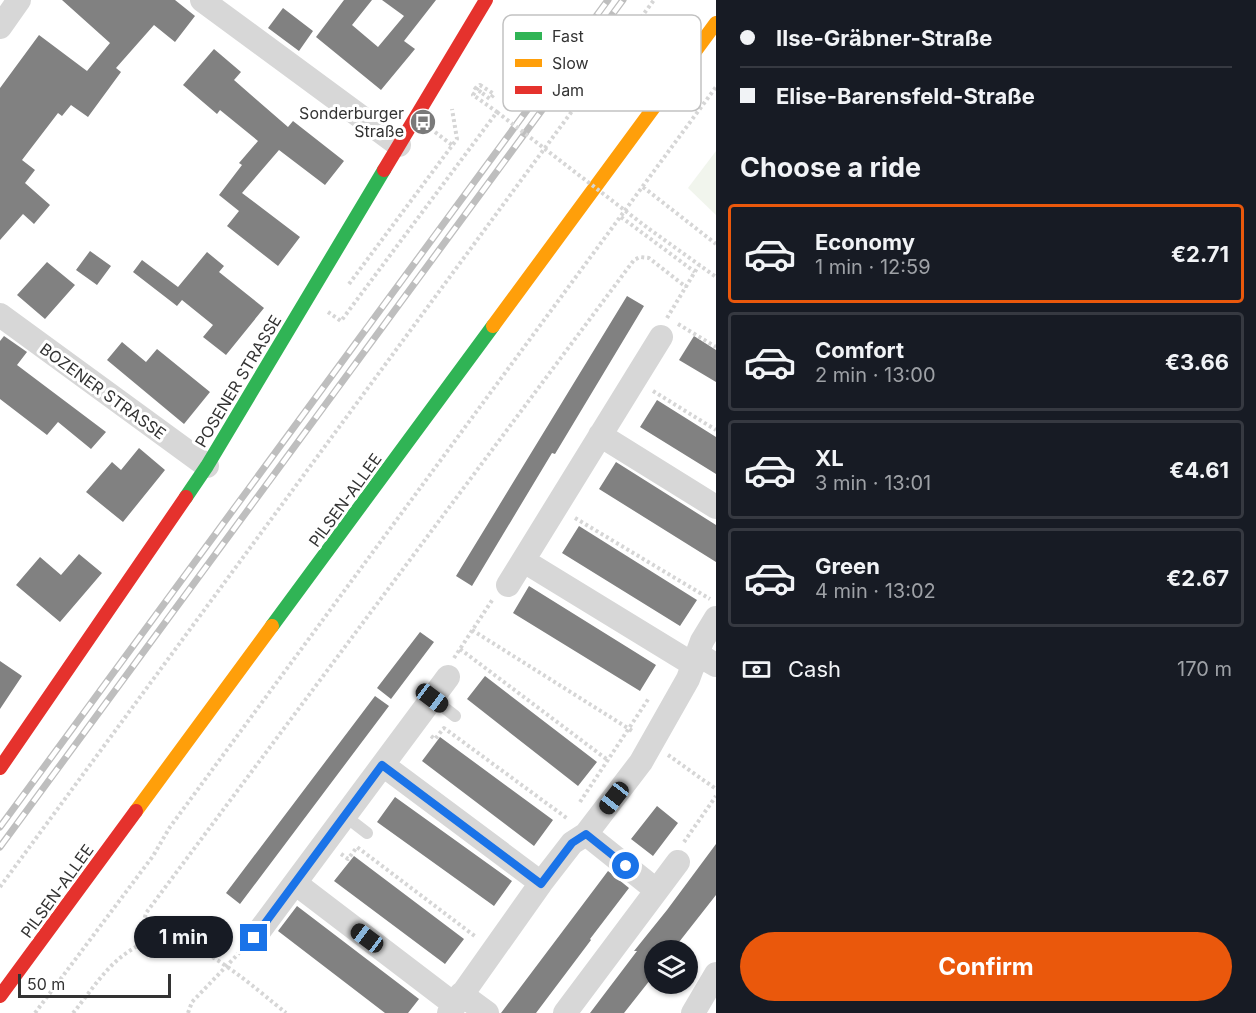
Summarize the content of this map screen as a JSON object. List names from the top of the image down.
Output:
{
  "streets": {
    "main road": ["POSENER STRASSE", "PILSEN-ALLEE"],
    "street": ["BOZENER STRASSE"]
  },
  "crossings": [
    ["POSENER STRASSE", "BOZENER STRASSE"]
  ],
  "places": {
    "bus stop": ["Sonderburger Straße"]
  },
  "legend": ["Fast", "Slow", "Jam"],
  "scale_bar": "50 m",
  "page": {
    "banner": ["Ilse-Gräbner-Straße", "Elise-Barensfeld-Straße"],
    "heading": "Choose a ride",
    "list": [
      {
        "name": "Economy",
        "note": "1 min · 12:59",
        "value": "€2.71"
      },
      {
        "name": "Comfort",
        "note": "2 min · 13:00",
        "value": "€3.66"
      },
      {
        "name": "XL",
        "note": "3 min · 13:01",
        "value": "€4.61"
      },
      {
        "name": "Green",
        "note": "4 min · 13:02",
        "value": "€2.67"
      }
    ],
    "pay": ["Cash", "170 m"],
    "bubble": "1 min",
    "buttons": "Confirm",
    "scale": "50 m"
  }
}
